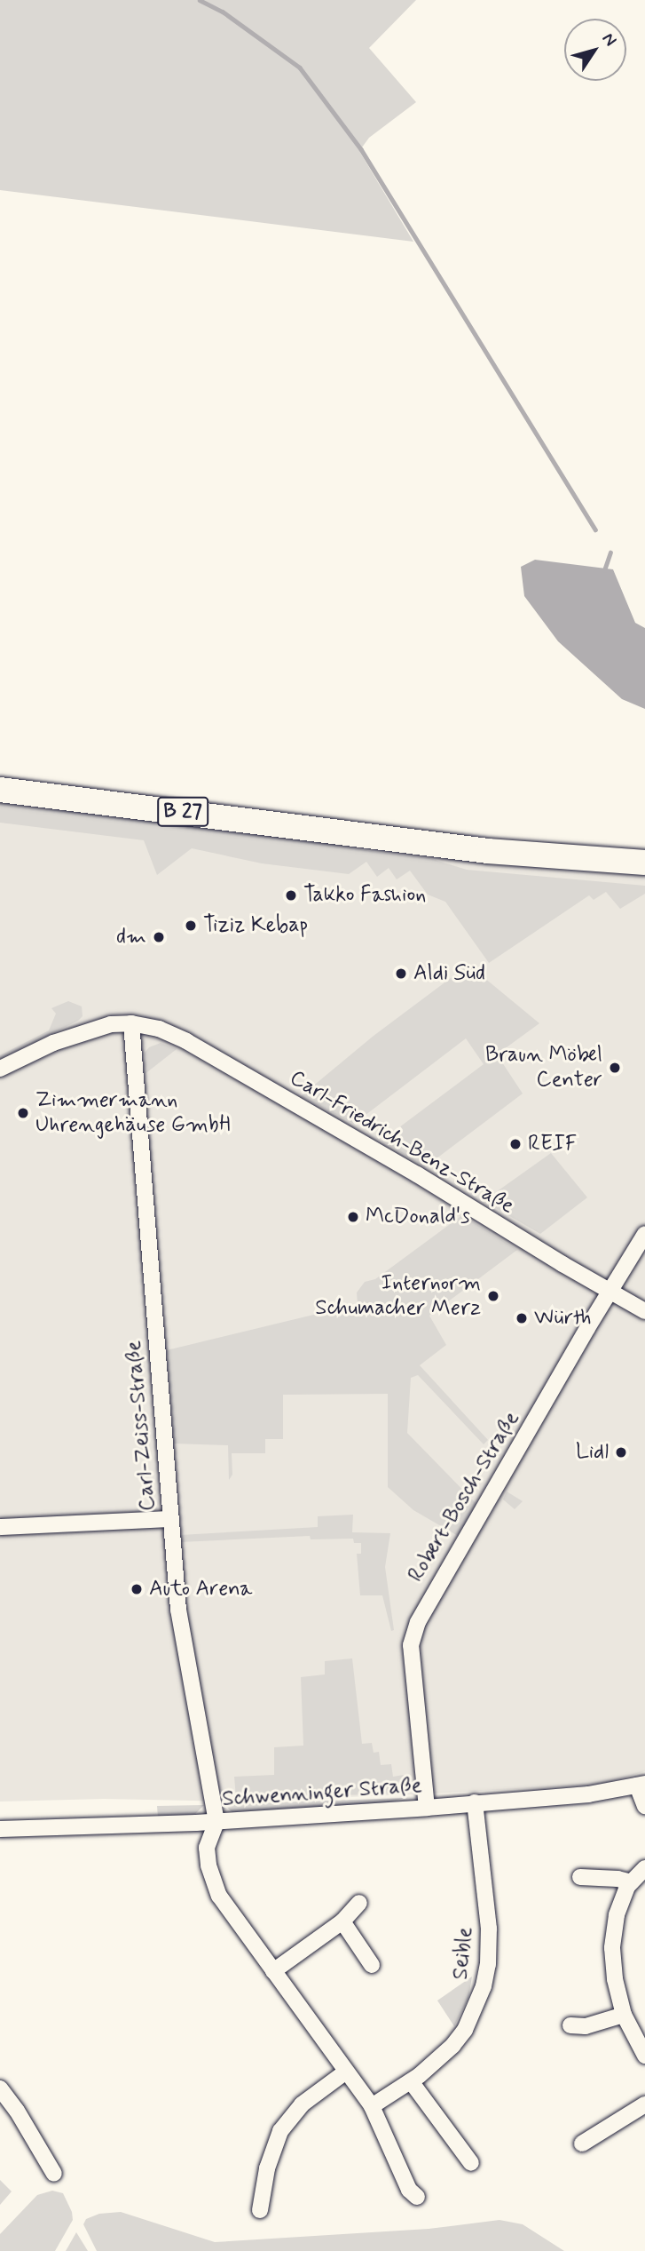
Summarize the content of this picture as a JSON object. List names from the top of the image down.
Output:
{
  "streets": {
    "main road": ["B 27"],
    "street": [
      "Carl-Friedrich-Benz-Straße",
      "Carl-Zeiss-Straße",
      "Robert-Bosch-Straße",
      "Schwenninger Straße",
      "Seible"
    ]
  },
  "crossings": [
    ["Carl-Friedrich-Benz-Straße", "Carl-Zeiss-Straße"],
    ["Carl-Friedrich-Benz-Straße", "Robert-Bosch-Straße"],
    ["Carl-Zeiss-Straße", "Schwenninger Straße"],
    ["Robert-Bosch-Straße", "Schwenninger Straße"],
    ["Schwenninger Straße", "Seible"]
  ],
  "places": [
    "Takko Fashion",
    "Tiziz Kebap",
    "dm",
    "Aldi Süd",
    "Braun Möbel Center",
    "Zimmermann Uhrengehäuse GmbH",
    "REIF",
    "McDonald's",
    "Internorm Schumacher Merz",
    "Würth",
    "Lidl",
    "Auto Arena"
  ],
  "north": "top right"
}
